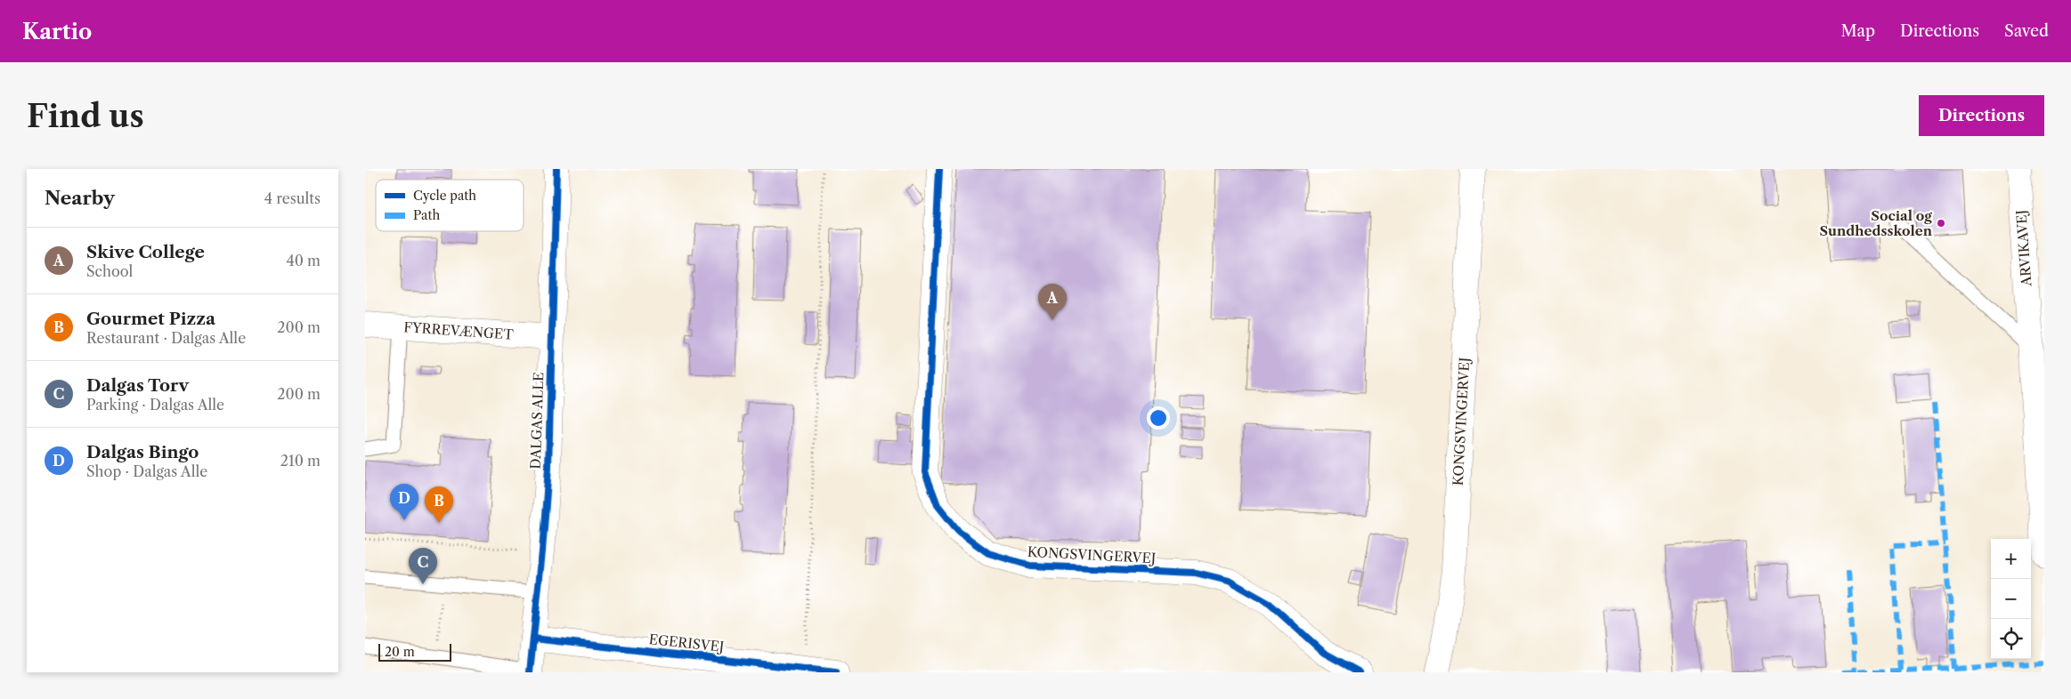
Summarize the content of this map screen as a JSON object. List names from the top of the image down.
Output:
{
  "streets": {
    "street": [
      "ARVIKAVEJ",
      "FYRREVÆNGET",
      "DALGAS ALLE",
      "KONGSVINGERVEJ",
      "EGERISVEJ"
    ]
  },
  "crossings": [
    ["FYRREVÆNGET", "DALGAS ALLE"],
    ["DALGAS ALLE", "EGERISVEJ"]
  ],
  "places": ["Social og Sundhedsskolen"],
  "legend": ["Cycle path", "Path"],
  "scale_bar": "20 m",
  "page": {
    "header": "Kartio",
    "nav": ["Map", "Directions", "Saved"],
    "buttons": "Directions",
    "title": "Find us",
    "heading": ["Nearby", "4 results"],
    "list": [
      {
        "mark": "A",
        "name": "Skive College",
        "note": "School",
        "value": "40 m"
      },
      {
        "mark": "B",
        "name": "Gourmet Pizza",
        "note": "Restaurant · Dalgas Alle",
        "value": "200 m"
      },
      {
        "mark": "C",
        "name": "Dalgas Torv",
        "note": "Parking · Dalgas Alle",
        "value": "200 m"
      },
      {
        "mark": "D",
        "name": "Dalgas Bingo",
        "note": "Shop · Dalgas Alle",
        "value": "210 m"
      }
    ],
    "pins": [
      "A",
      "D",
      "B",
      "C"
    ],
    "map_buttons": ["+", "−"],
    "scale": "20 m"
  }
}
